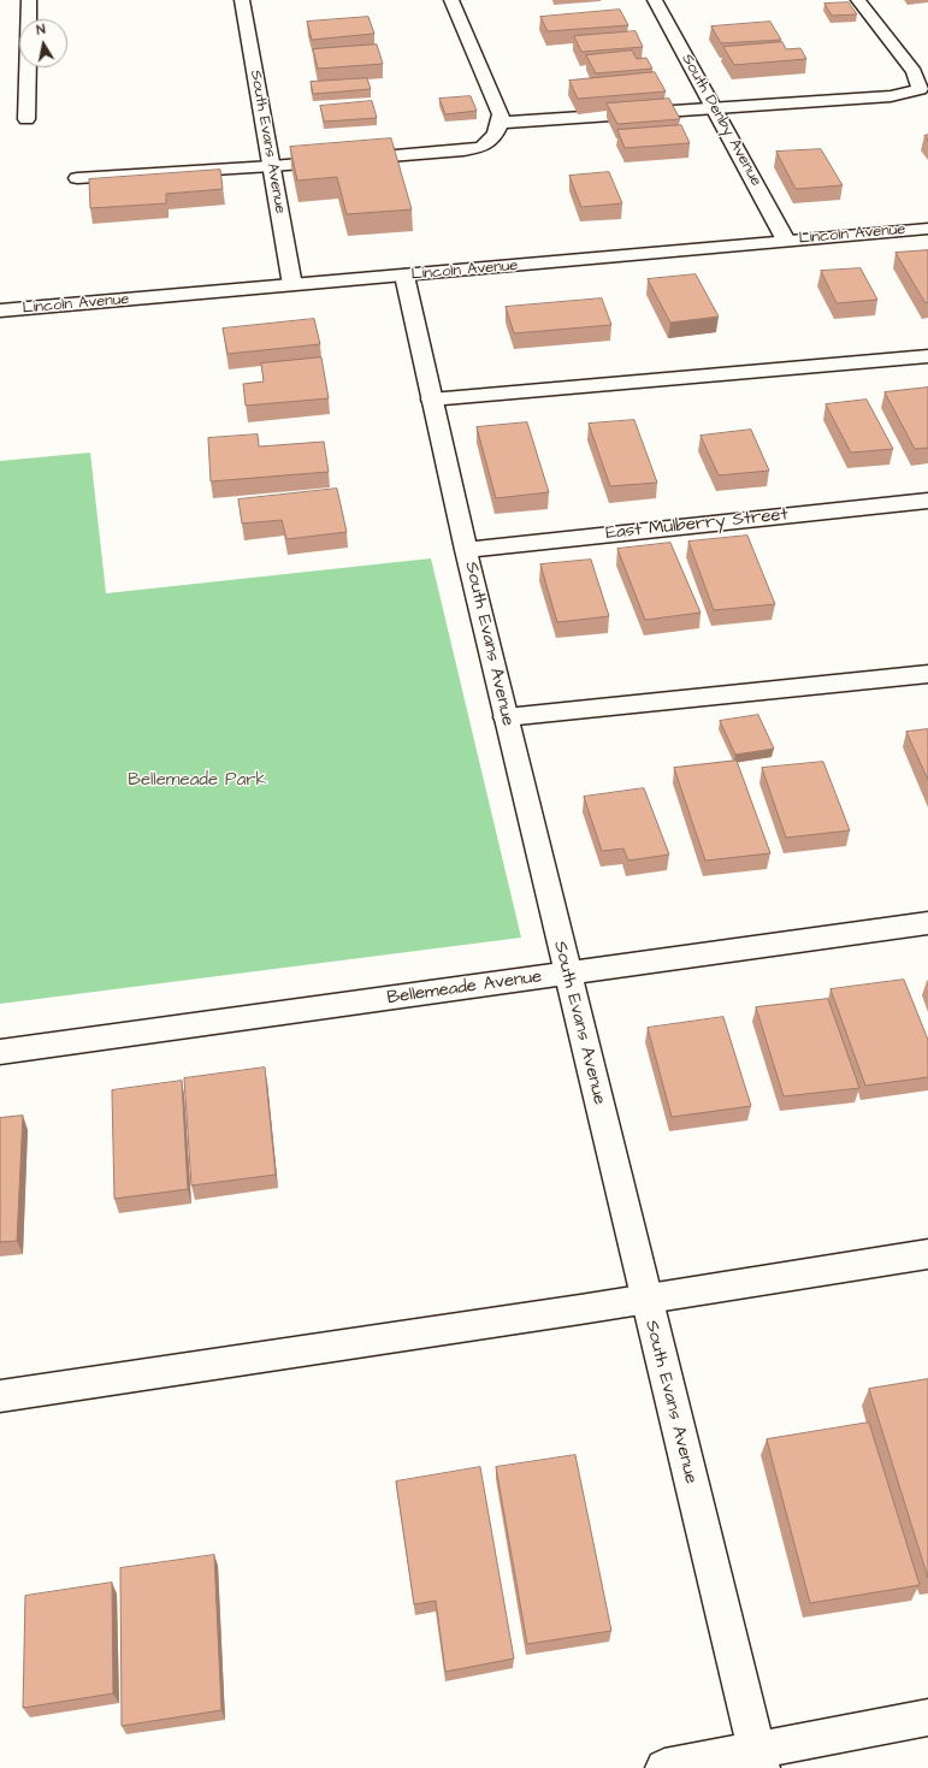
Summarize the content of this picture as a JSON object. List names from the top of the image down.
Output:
{
  "streets": {
    "street": [
      "South Denby Avenue",
      "South Evans Avenue",
      "Lincoln Avenue",
      "East Mulberry Street",
      "Bellemeade Avenue"
    ]
  },
  "crossings": [
    ["South Denby Avenue", "Lincoln Avenue"],
    ["South Evans Avenue", "Lincoln Avenue"],
    ["South Evans Avenue", "East Mulberry Street"],
    ["South Evans Avenue", "Bellemeade Avenue"]
  ],
  "parks": ["Bellemeade Park"],
  "north": "top"
}
